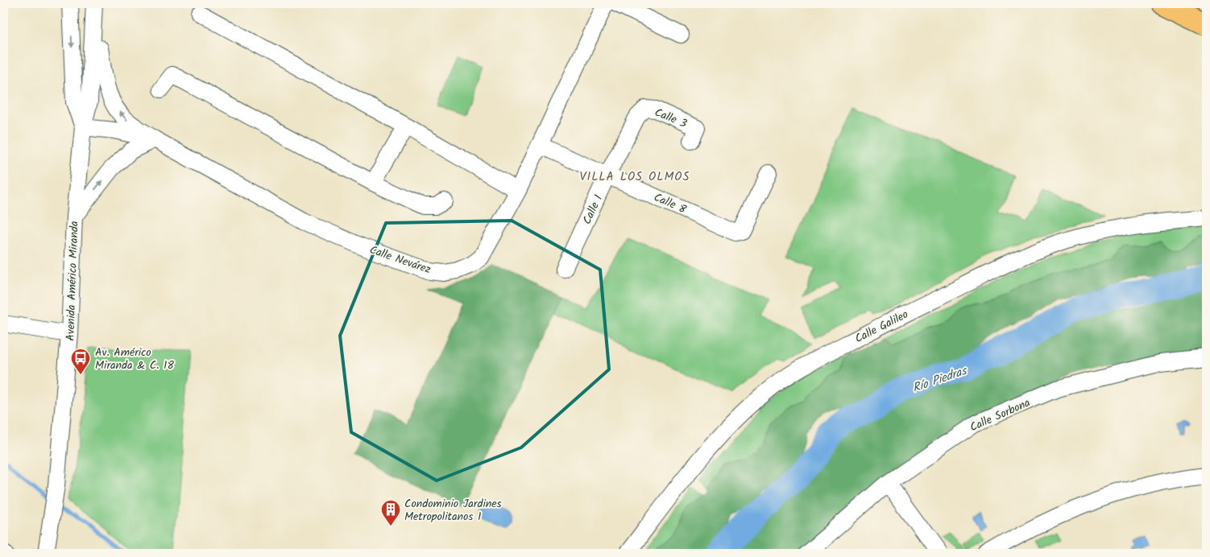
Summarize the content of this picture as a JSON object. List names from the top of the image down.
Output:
{
  "streets": {
    "street": [
      "Calle 3",
      "Calle 8",
      "Calle 1",
      "Calle Nevárez",
      "Avenida Américo Miranda",
      "Calle Galileo",
      "Calle Sorbona"
    ]
  },
  "crossings": [
    ["Calle 3", "Calle 1"],
    ["Calle 8", "Calle 1"],
    ["Calle 8", "Calle Nevárez"],
    ["Calle Nevárez", "Avenida Américo Miranda"]
  ],
  "districts": ["VILLA LOS OLMOS"],
  "water": ["Río Piedras"],
  "places": {
    "bus stop": ["Av. Américo Miranda & C. 18"],
    "building": ["Condominio Jardines Metropolitanos 1"]
  }
}
